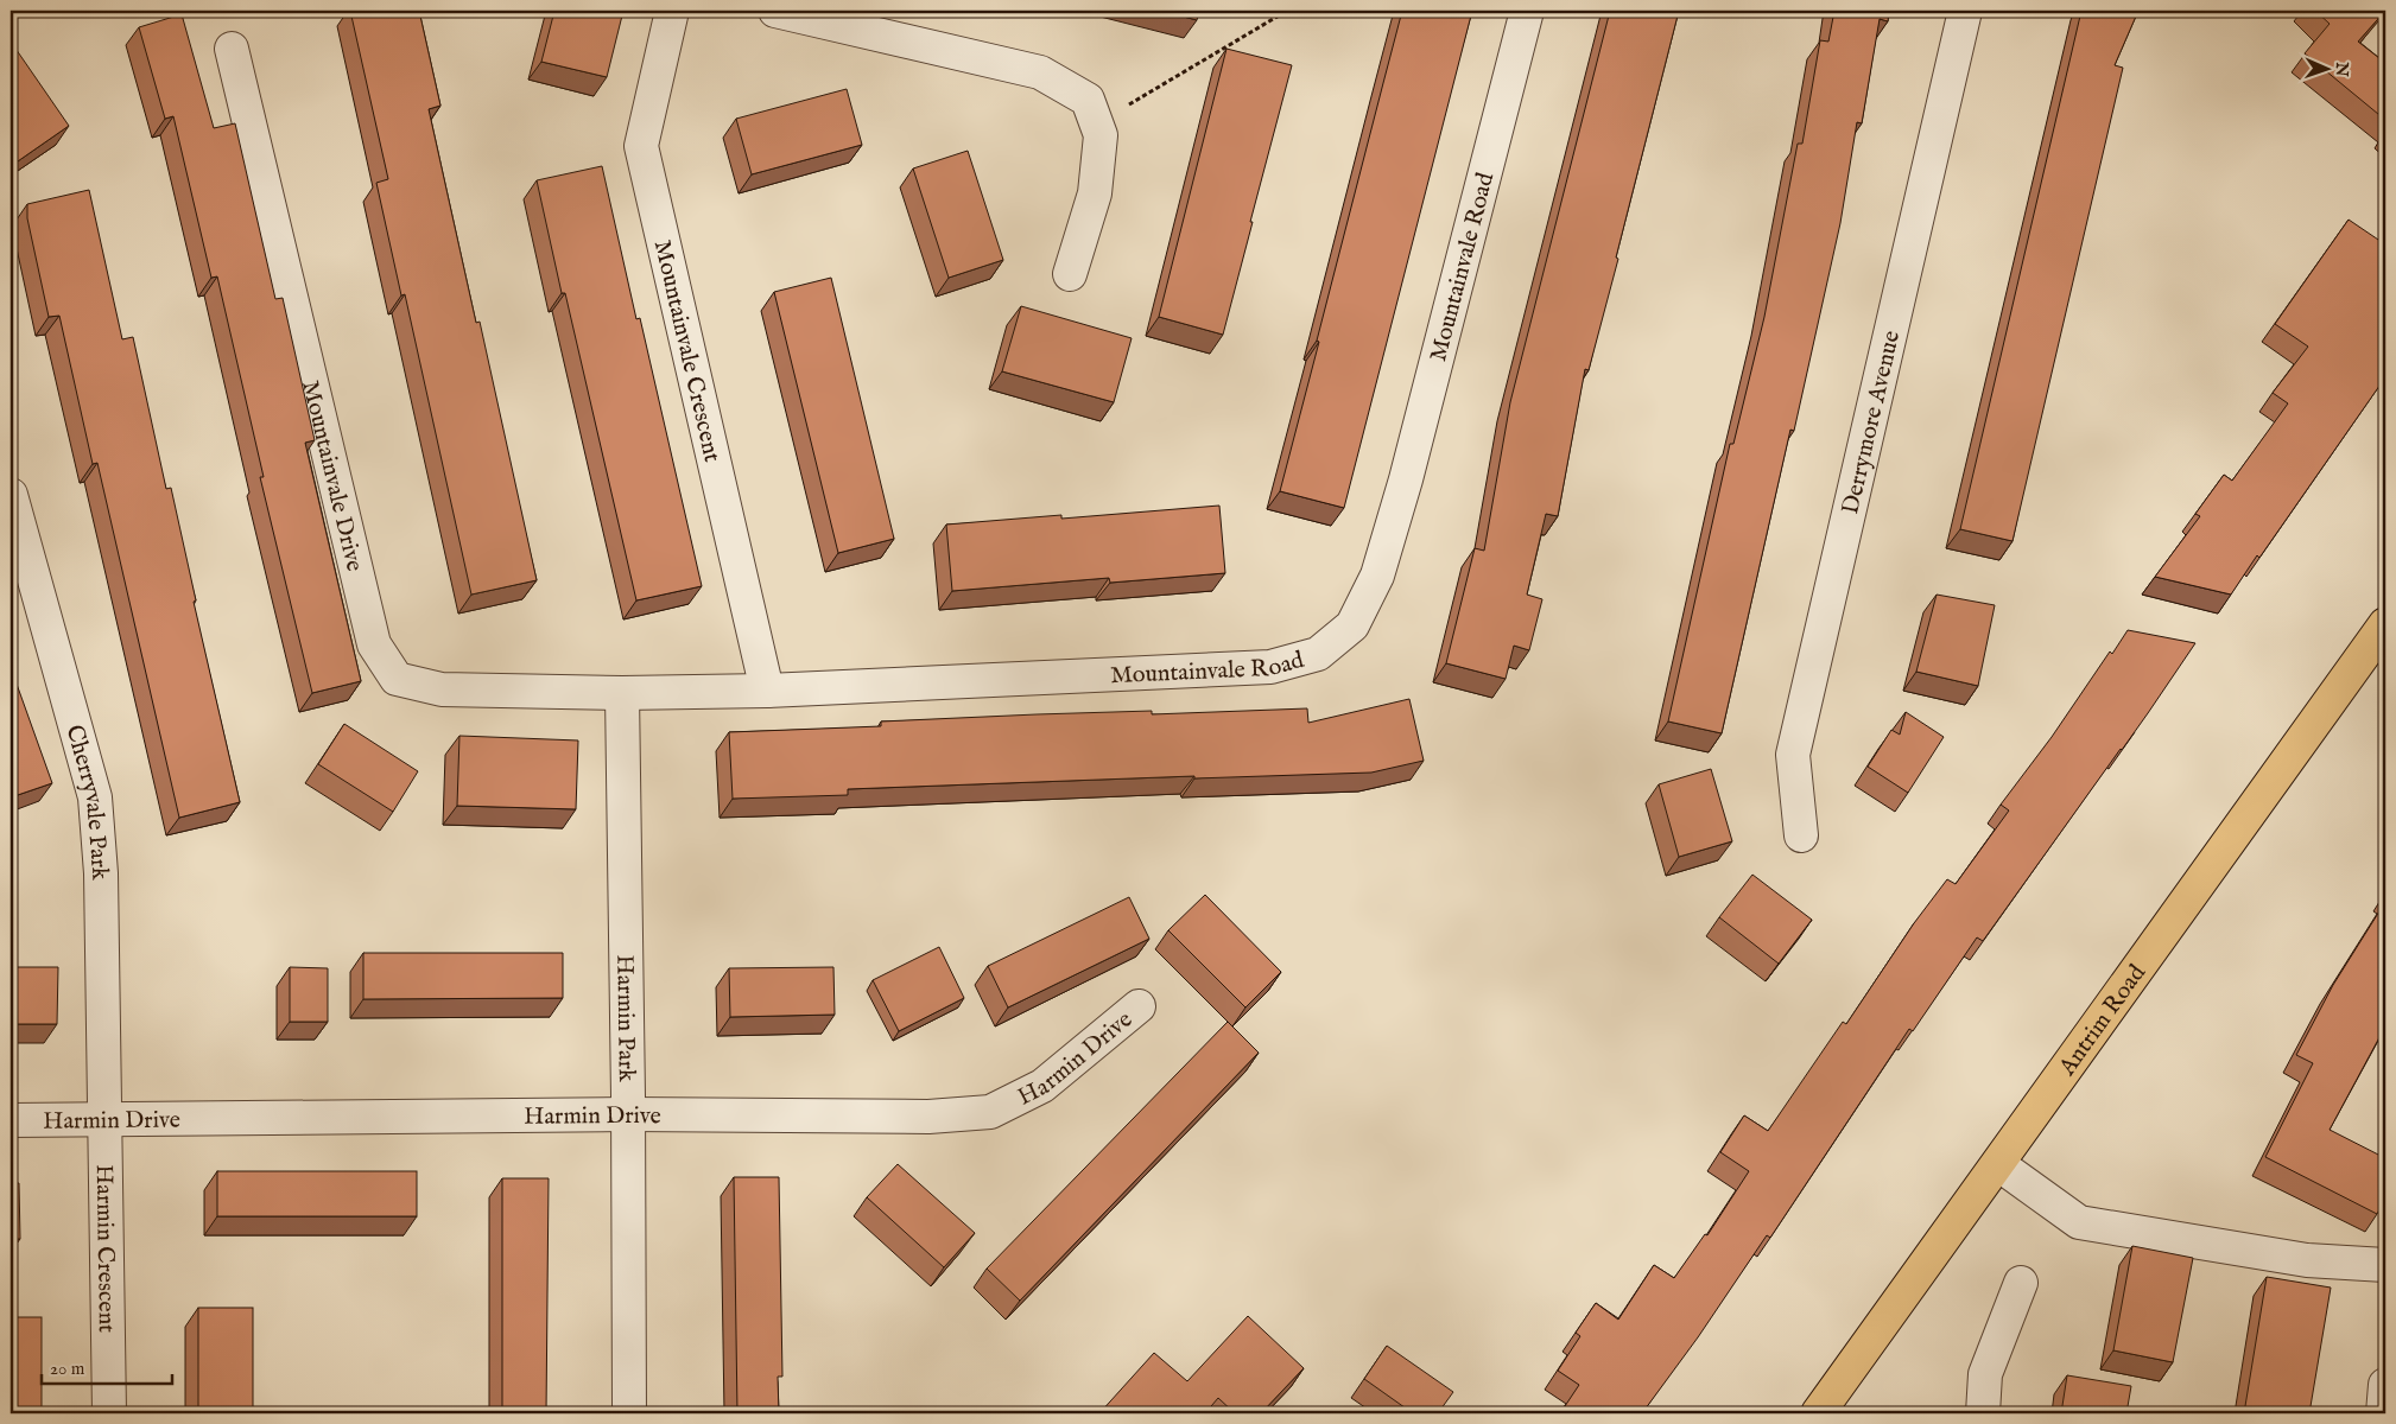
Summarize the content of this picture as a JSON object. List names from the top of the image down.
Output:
{
  "streets": {
    "main road": ["Antrim Road"],
    "street": [
      "Mountainvale Road",
      "Mountainvale Crescent",
      "Derrymore Avenue",
      "Mountainvale Drive",
      "Cherryvale Park",
      "Harmin Park",
      "Harmin Drive",
      "Harmin Crescent"
    ]
  },
  "crossings": [
    ["Mountainvale Road", "Mountainvale Crescent"],
    ["Mountainvale Road", "Mountainvale Drive"],
    ["Mountainvale Road", "Harmin Park"],
    ["Mountainvale Drive", "Harmin Park"],
    ["Cherryvale Park", "Harmin Drive"],
    ["Cherryvale Park", "Harmin Crescent"],
    ["Harmin Park", "Harmin Drive"],
    ["Harmin Drive", "Harmin Crescent"]
  ],
  "scale_bar": "20 m",
  "north": "right"
}
